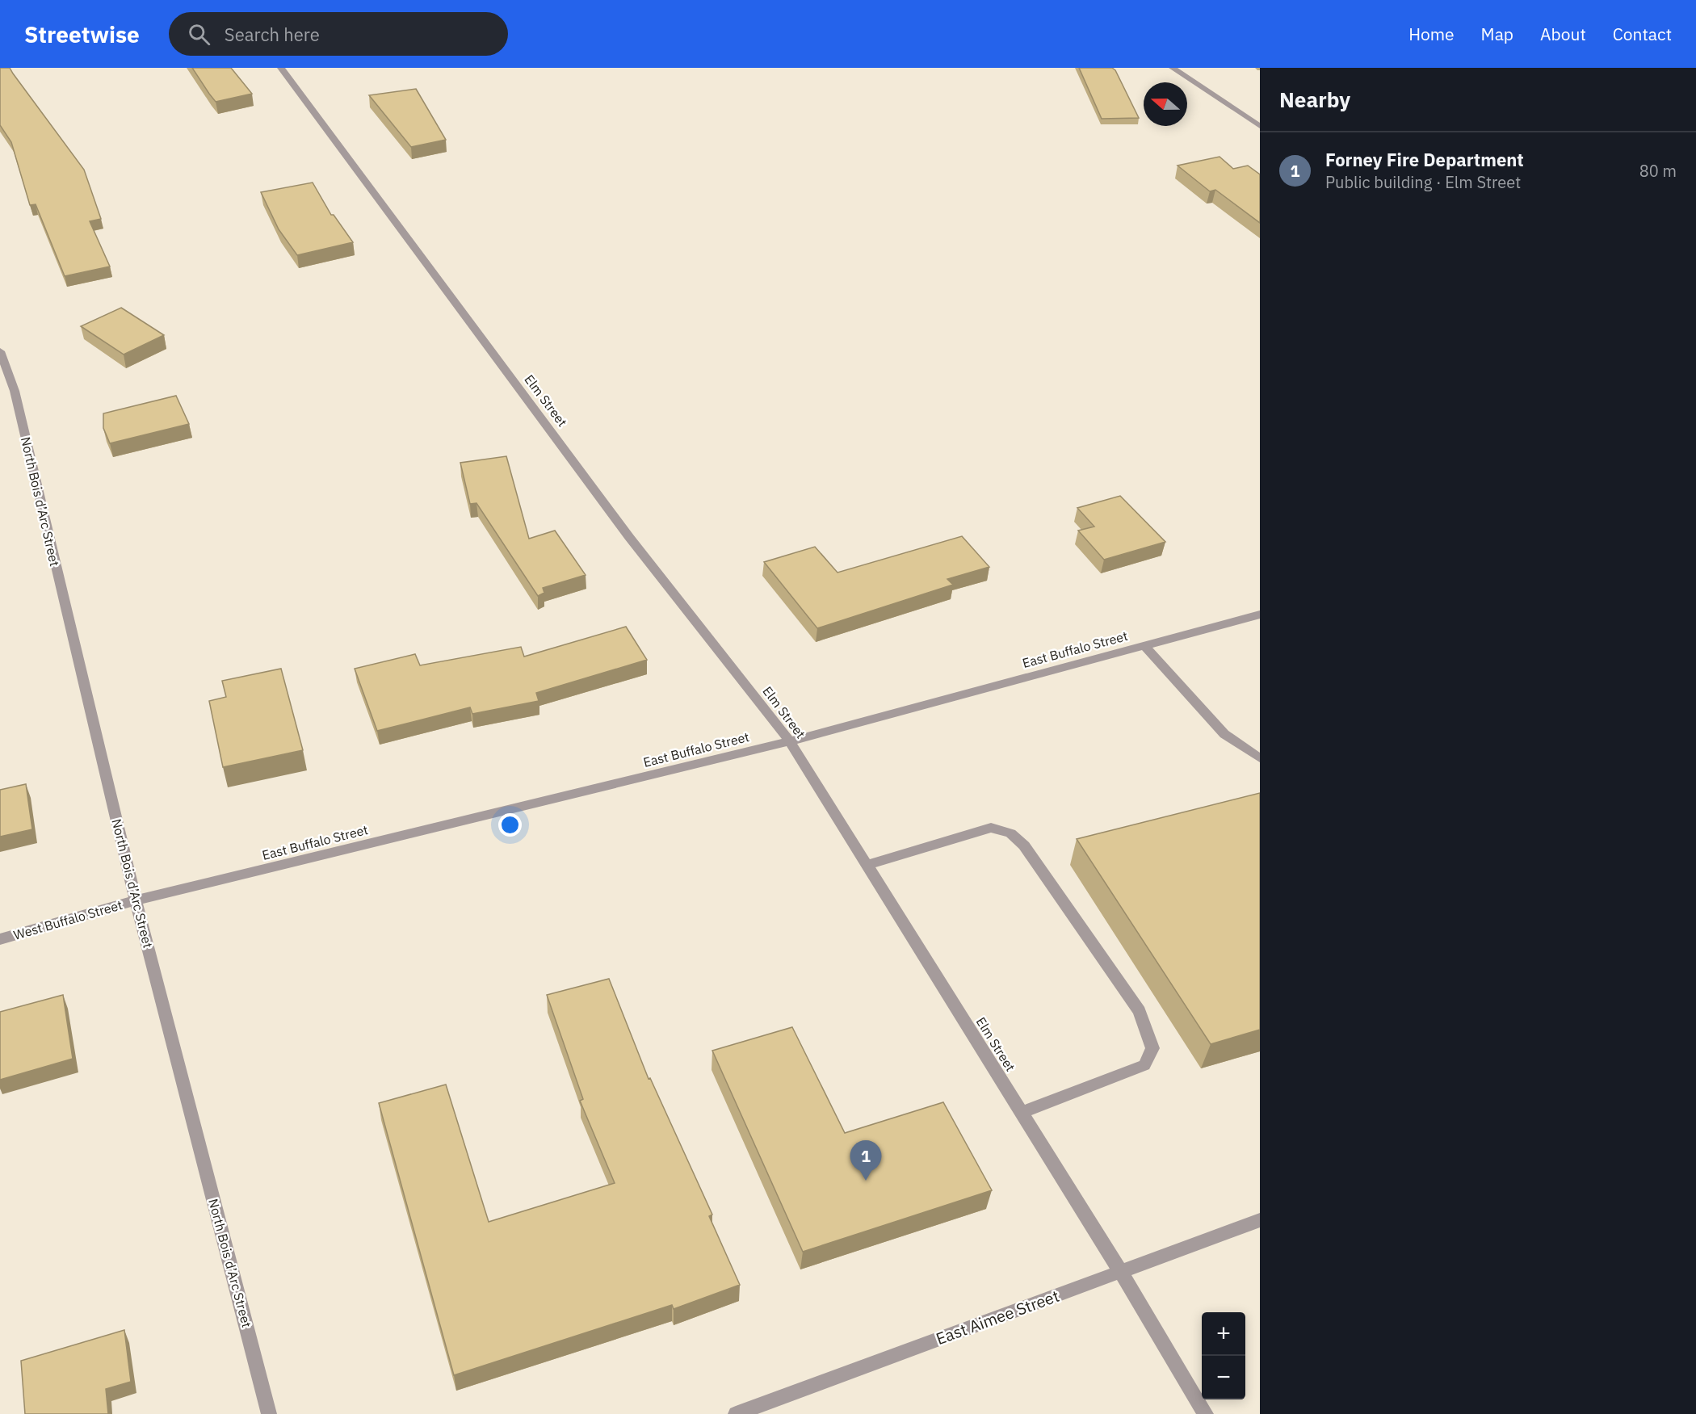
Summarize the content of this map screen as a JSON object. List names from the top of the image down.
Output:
{
  "streets": {
    "street": [
      "Elm Street",
      "North Bois d’Arc Street",
      "East Buffalo Street",
      "West Buffalo Street",
      "East Aimee Street"
    ]
  },
  "crossings": [
    ["Elm Street", "East Buffalo Street"],
    ["Elm Street", "East Aimee Street"],
    ["North Bois d’Arc Street", "East Buffalo Street"],
    ["North Bois d’Arc Street", "West Buffalo Street"],
    ["East Buffalo Street", "West Buffalo Street"]
  ],
  "north": "left",
  "page": {
    "header": "Streetwise",
    "search": "Search here",
    "nav": [
      "Home",
      "Map",
      "About",
      "Contact"
    ],
    "heading": "Nearby",
    "list": [
      {
        "mark": "1",
        "name": "Forney Fire Department",
        "note": "Public building · Elm Street",
        "value": "80 m"
      }
    ],
    "pins": "1",
    "map_buttons": ["+", "−"]
  }
}
